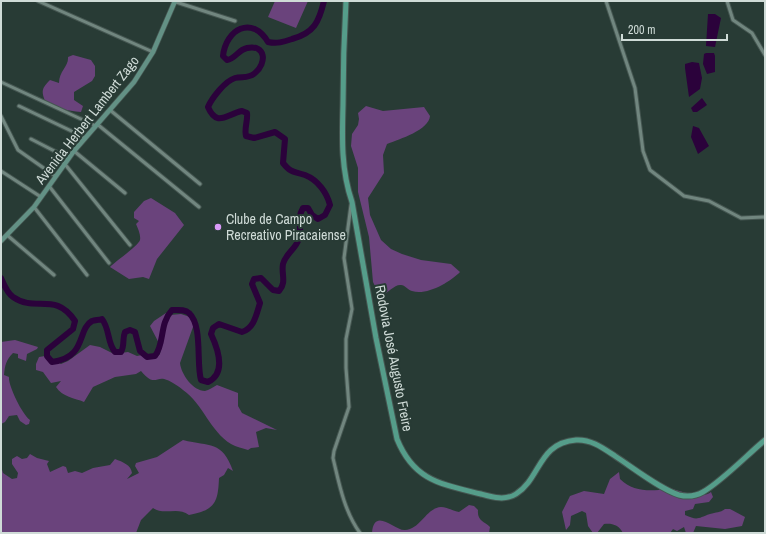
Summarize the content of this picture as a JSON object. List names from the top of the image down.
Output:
{
  "streets": {
    "main road": ["Rodovia José Augusto Freire"],
    "street": ["Avenida Herbert Lambert Zago"]
  },
  "places": ["Clube de Campo Recreativo Piracaiense"],
  "scale_bar": "200 m"
}
